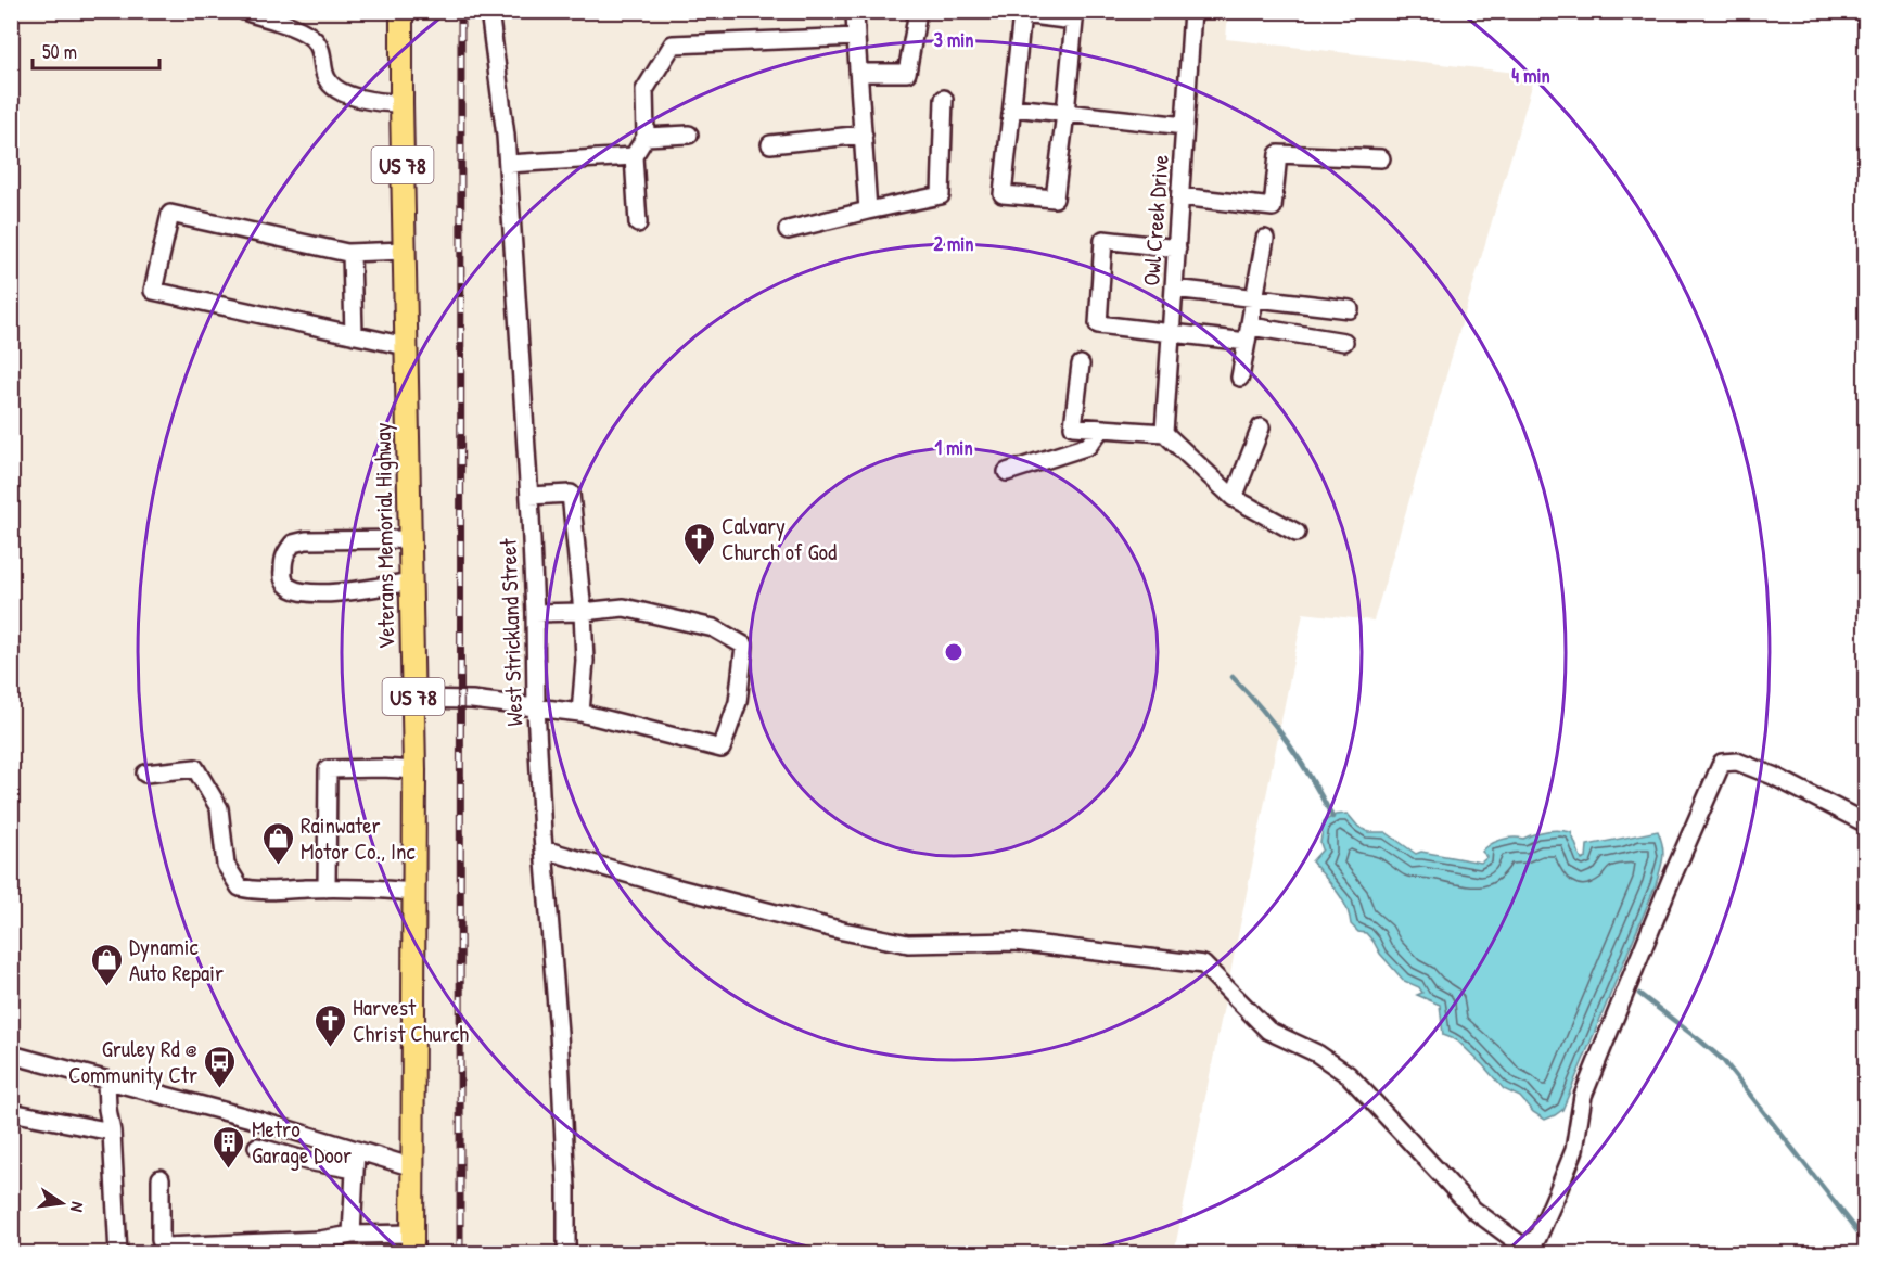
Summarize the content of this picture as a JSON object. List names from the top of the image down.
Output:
{
  "streets": {
    "main road": ["US 78", "Veterans Memorial Highway"],
    "street": ["Owl Creek Drive", "West Strickland Street"]
  },
  "places": {
    "church": ["Calvary Church of God", "Harvest Christ Church"],
    "shop": ["Rainwater Motor Co., Inc", "Dynamic Auto Repair"],
    "bus stop": ["Gruley Rd @ Community Ctr"],
    "building": ["Metro Garage Door"]
  },
  "scale_bar": "50 m",
  "north": "right",
  "rings": [
    "3 min",
    "4 min",
    "2 min",
    "1 min"
  ]
}
